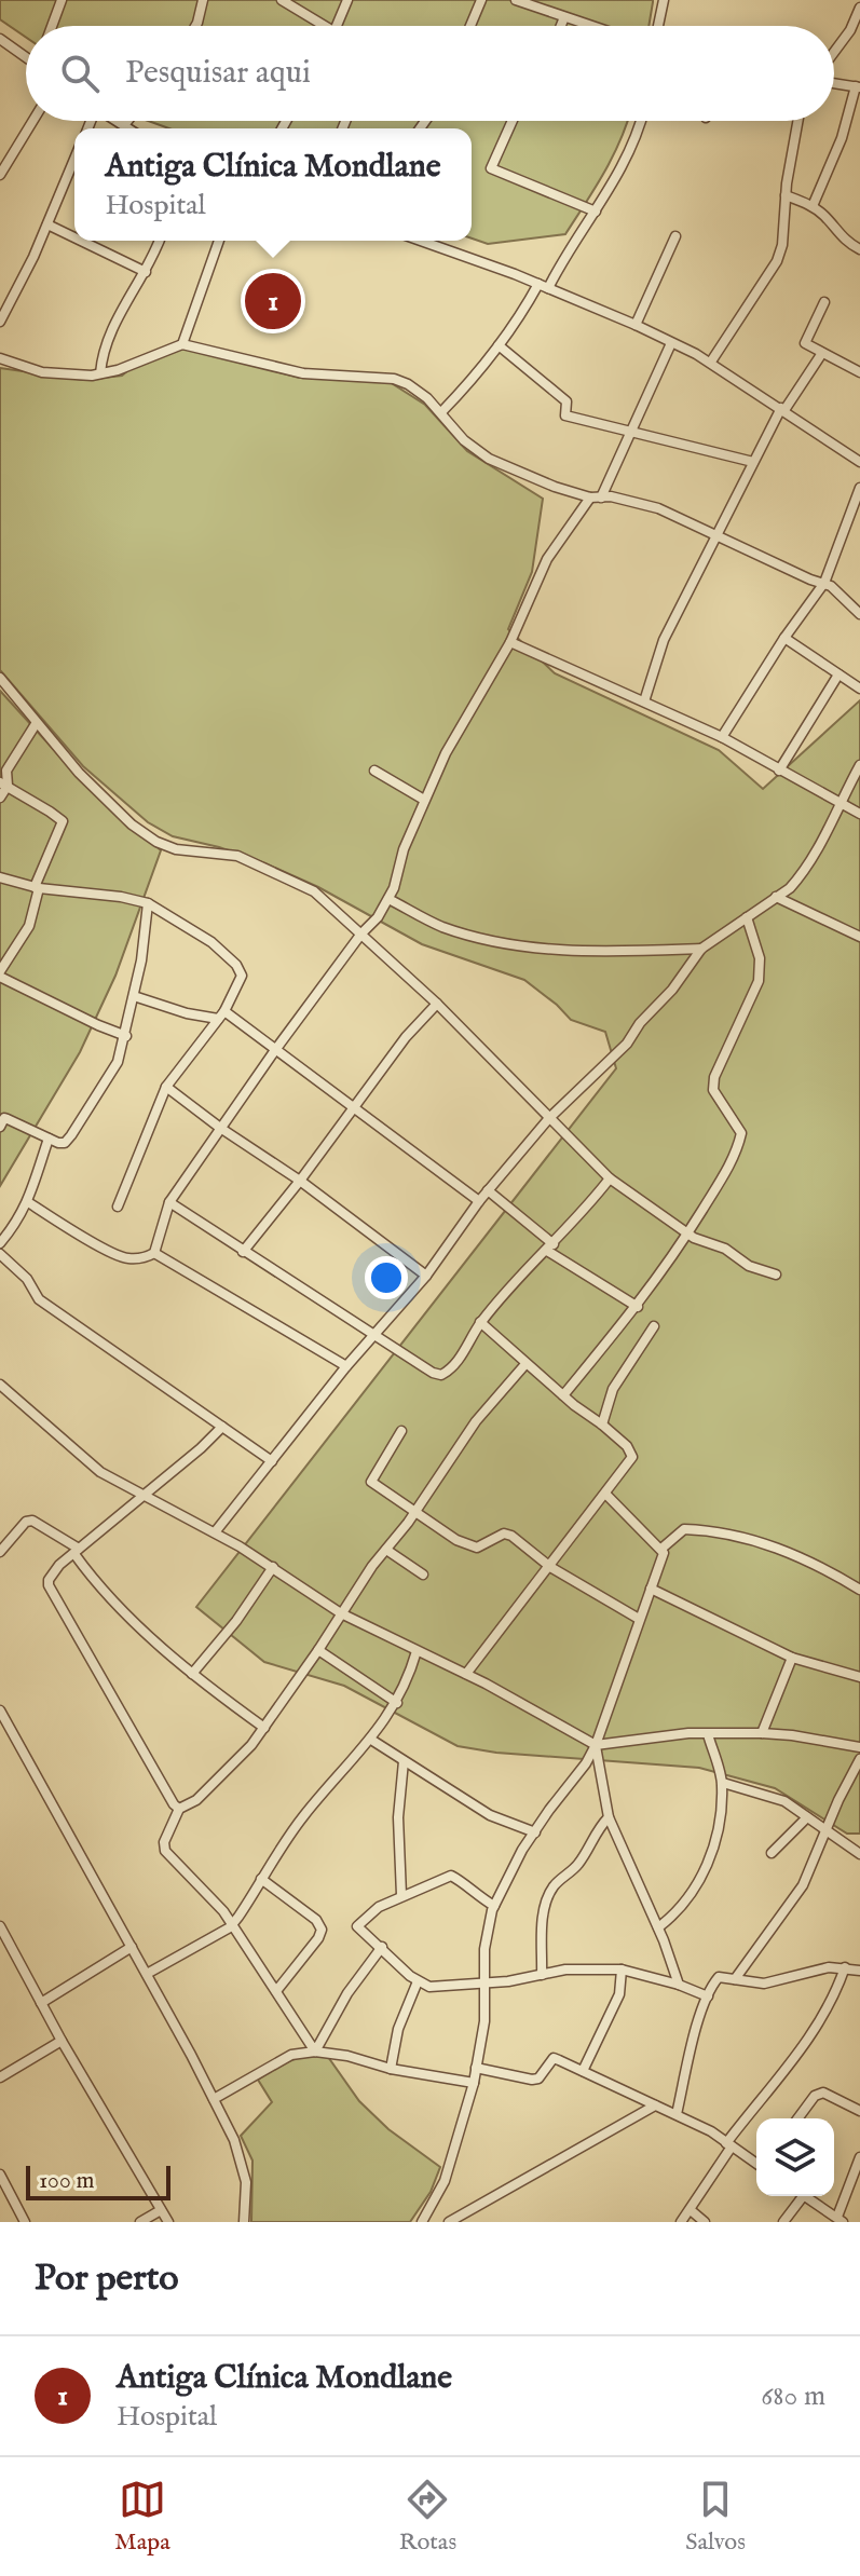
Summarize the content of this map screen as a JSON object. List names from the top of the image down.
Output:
{
  "scale_bar": "100 m",
  "page": {
    "search": "Pesquisar aqui",
    "popup": ["Antiga Clínica Mondlane", "Hospital"],
    "pins": "1",
    "scale": "100 m",
    "heading": "Por perto",
    "list": [
      {
        "mark": "1",
        "name": "Antiga Clínica Mondlane",
        "note": "Hospital",
        "value": "680 m"
      }
    ],
    "nav": ["Mapa", "Rotas", "Salvos"]
  }
}
